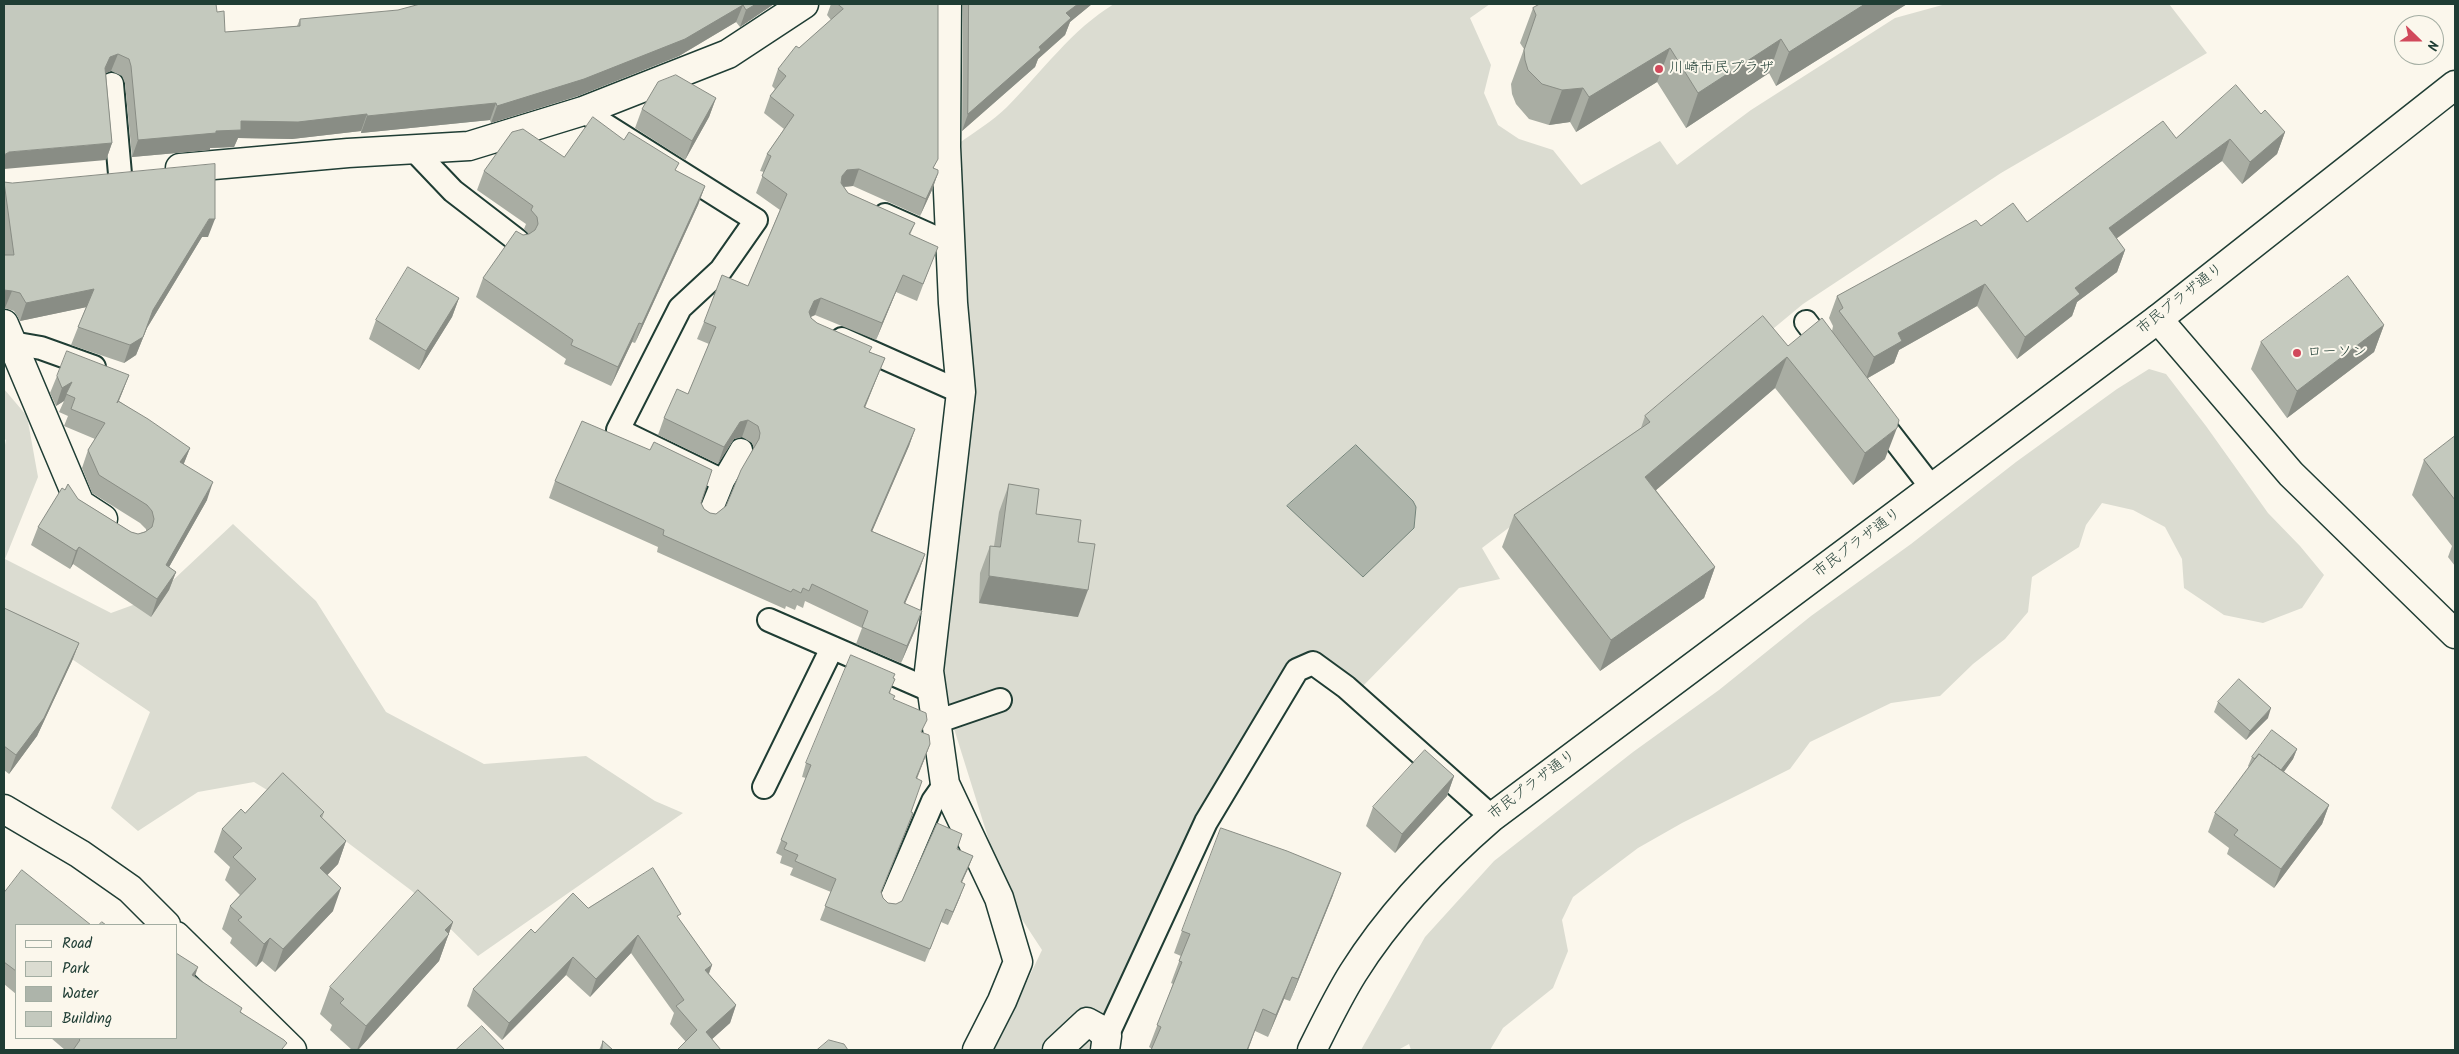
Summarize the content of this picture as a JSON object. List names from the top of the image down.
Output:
{
  "streets": {
    "street": ["市民プラザ通り"]
  },
  "places": ["川崎市民プラザ", "ローソン"],
  "legend": [
    "Road",
    "Park",
    "Water",
    "Building"
  ],
  "north": "right"
}
